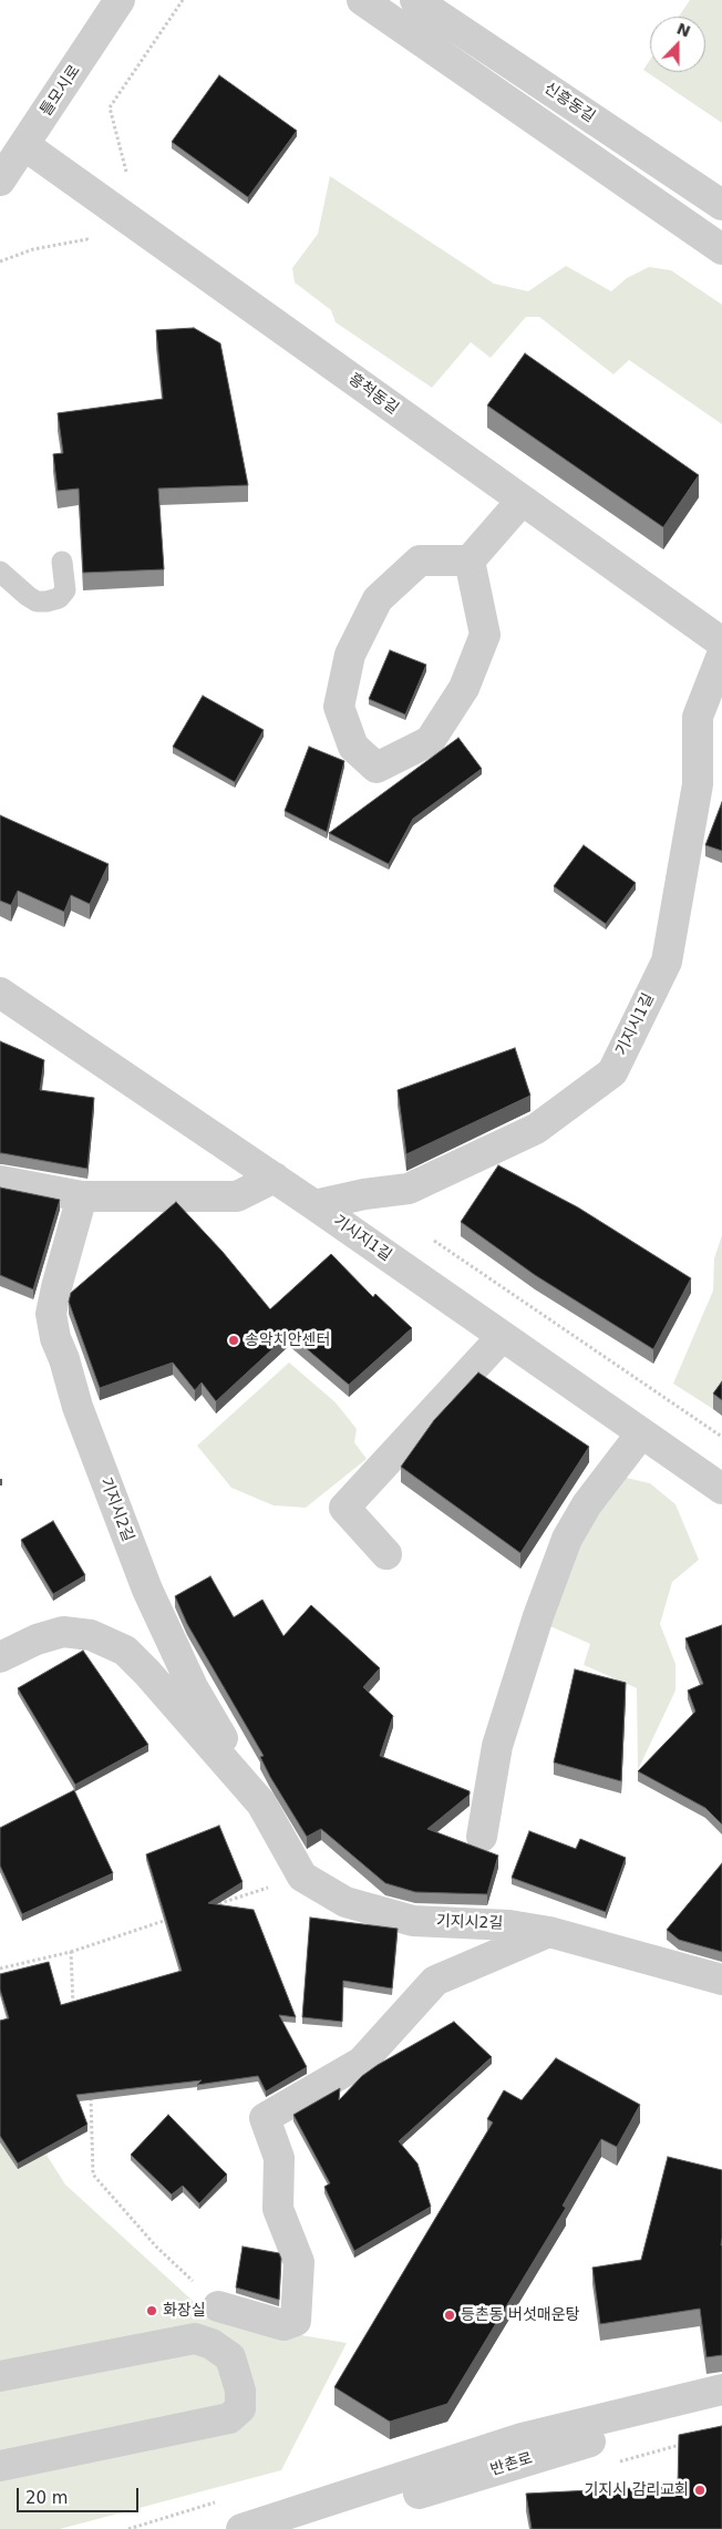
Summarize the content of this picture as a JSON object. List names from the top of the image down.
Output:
{
  "streets": {
    "street": [
      "틀모시로",
      "신흥동길",
      "흥척동길",
      "기지시1길",
      "기시지1길",
      "기지시2길",
      "반촌로"
    ]
  },
  "crossings": [
    ["틀모시로", "흥척동길"],
    ["기지시1길", "기시지1길"]
  ],
  "places": [
    "송악치안센터",
    "화장실",
    "등촌동 버섯매운탕",
    "기지시 감리교회"
  ],
  "scale_bar": "20 m",
  "north": "top"
}
